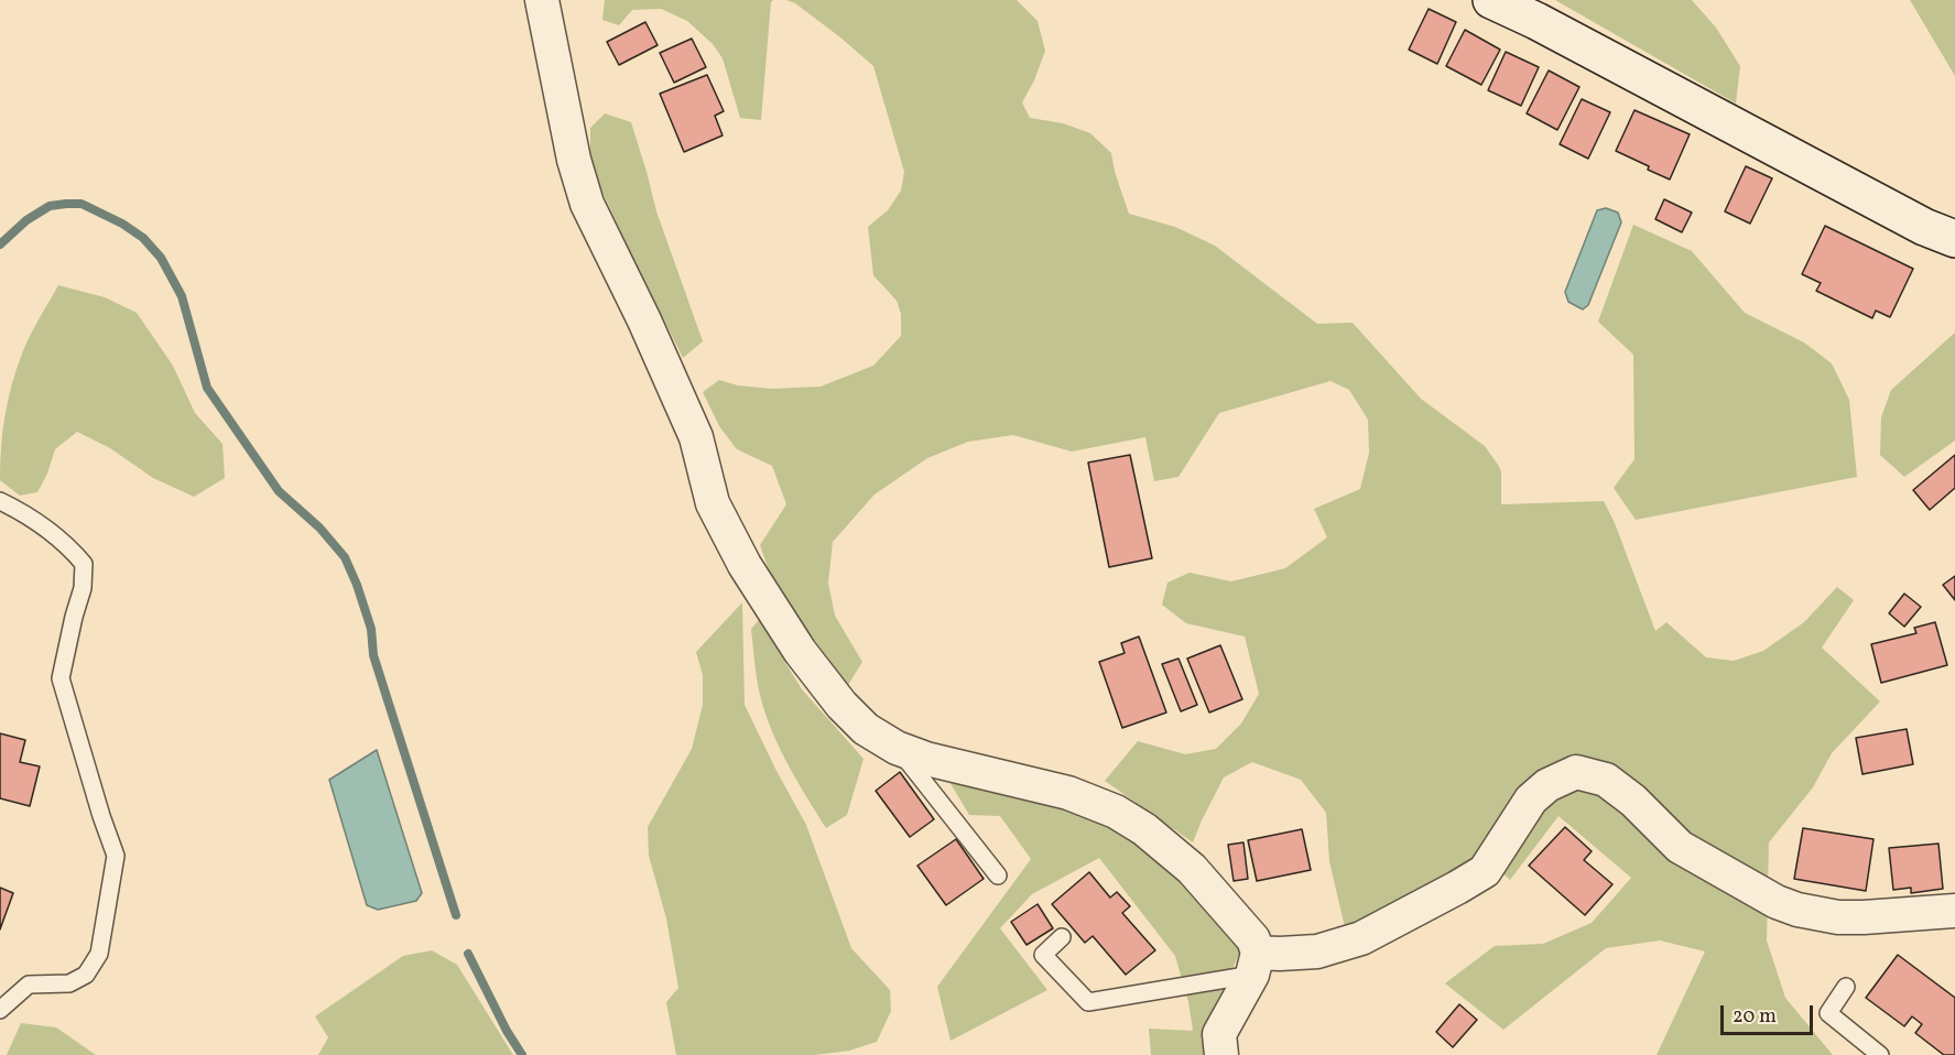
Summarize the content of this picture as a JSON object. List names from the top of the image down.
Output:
{
  "scale_bar": "20 m"
}
